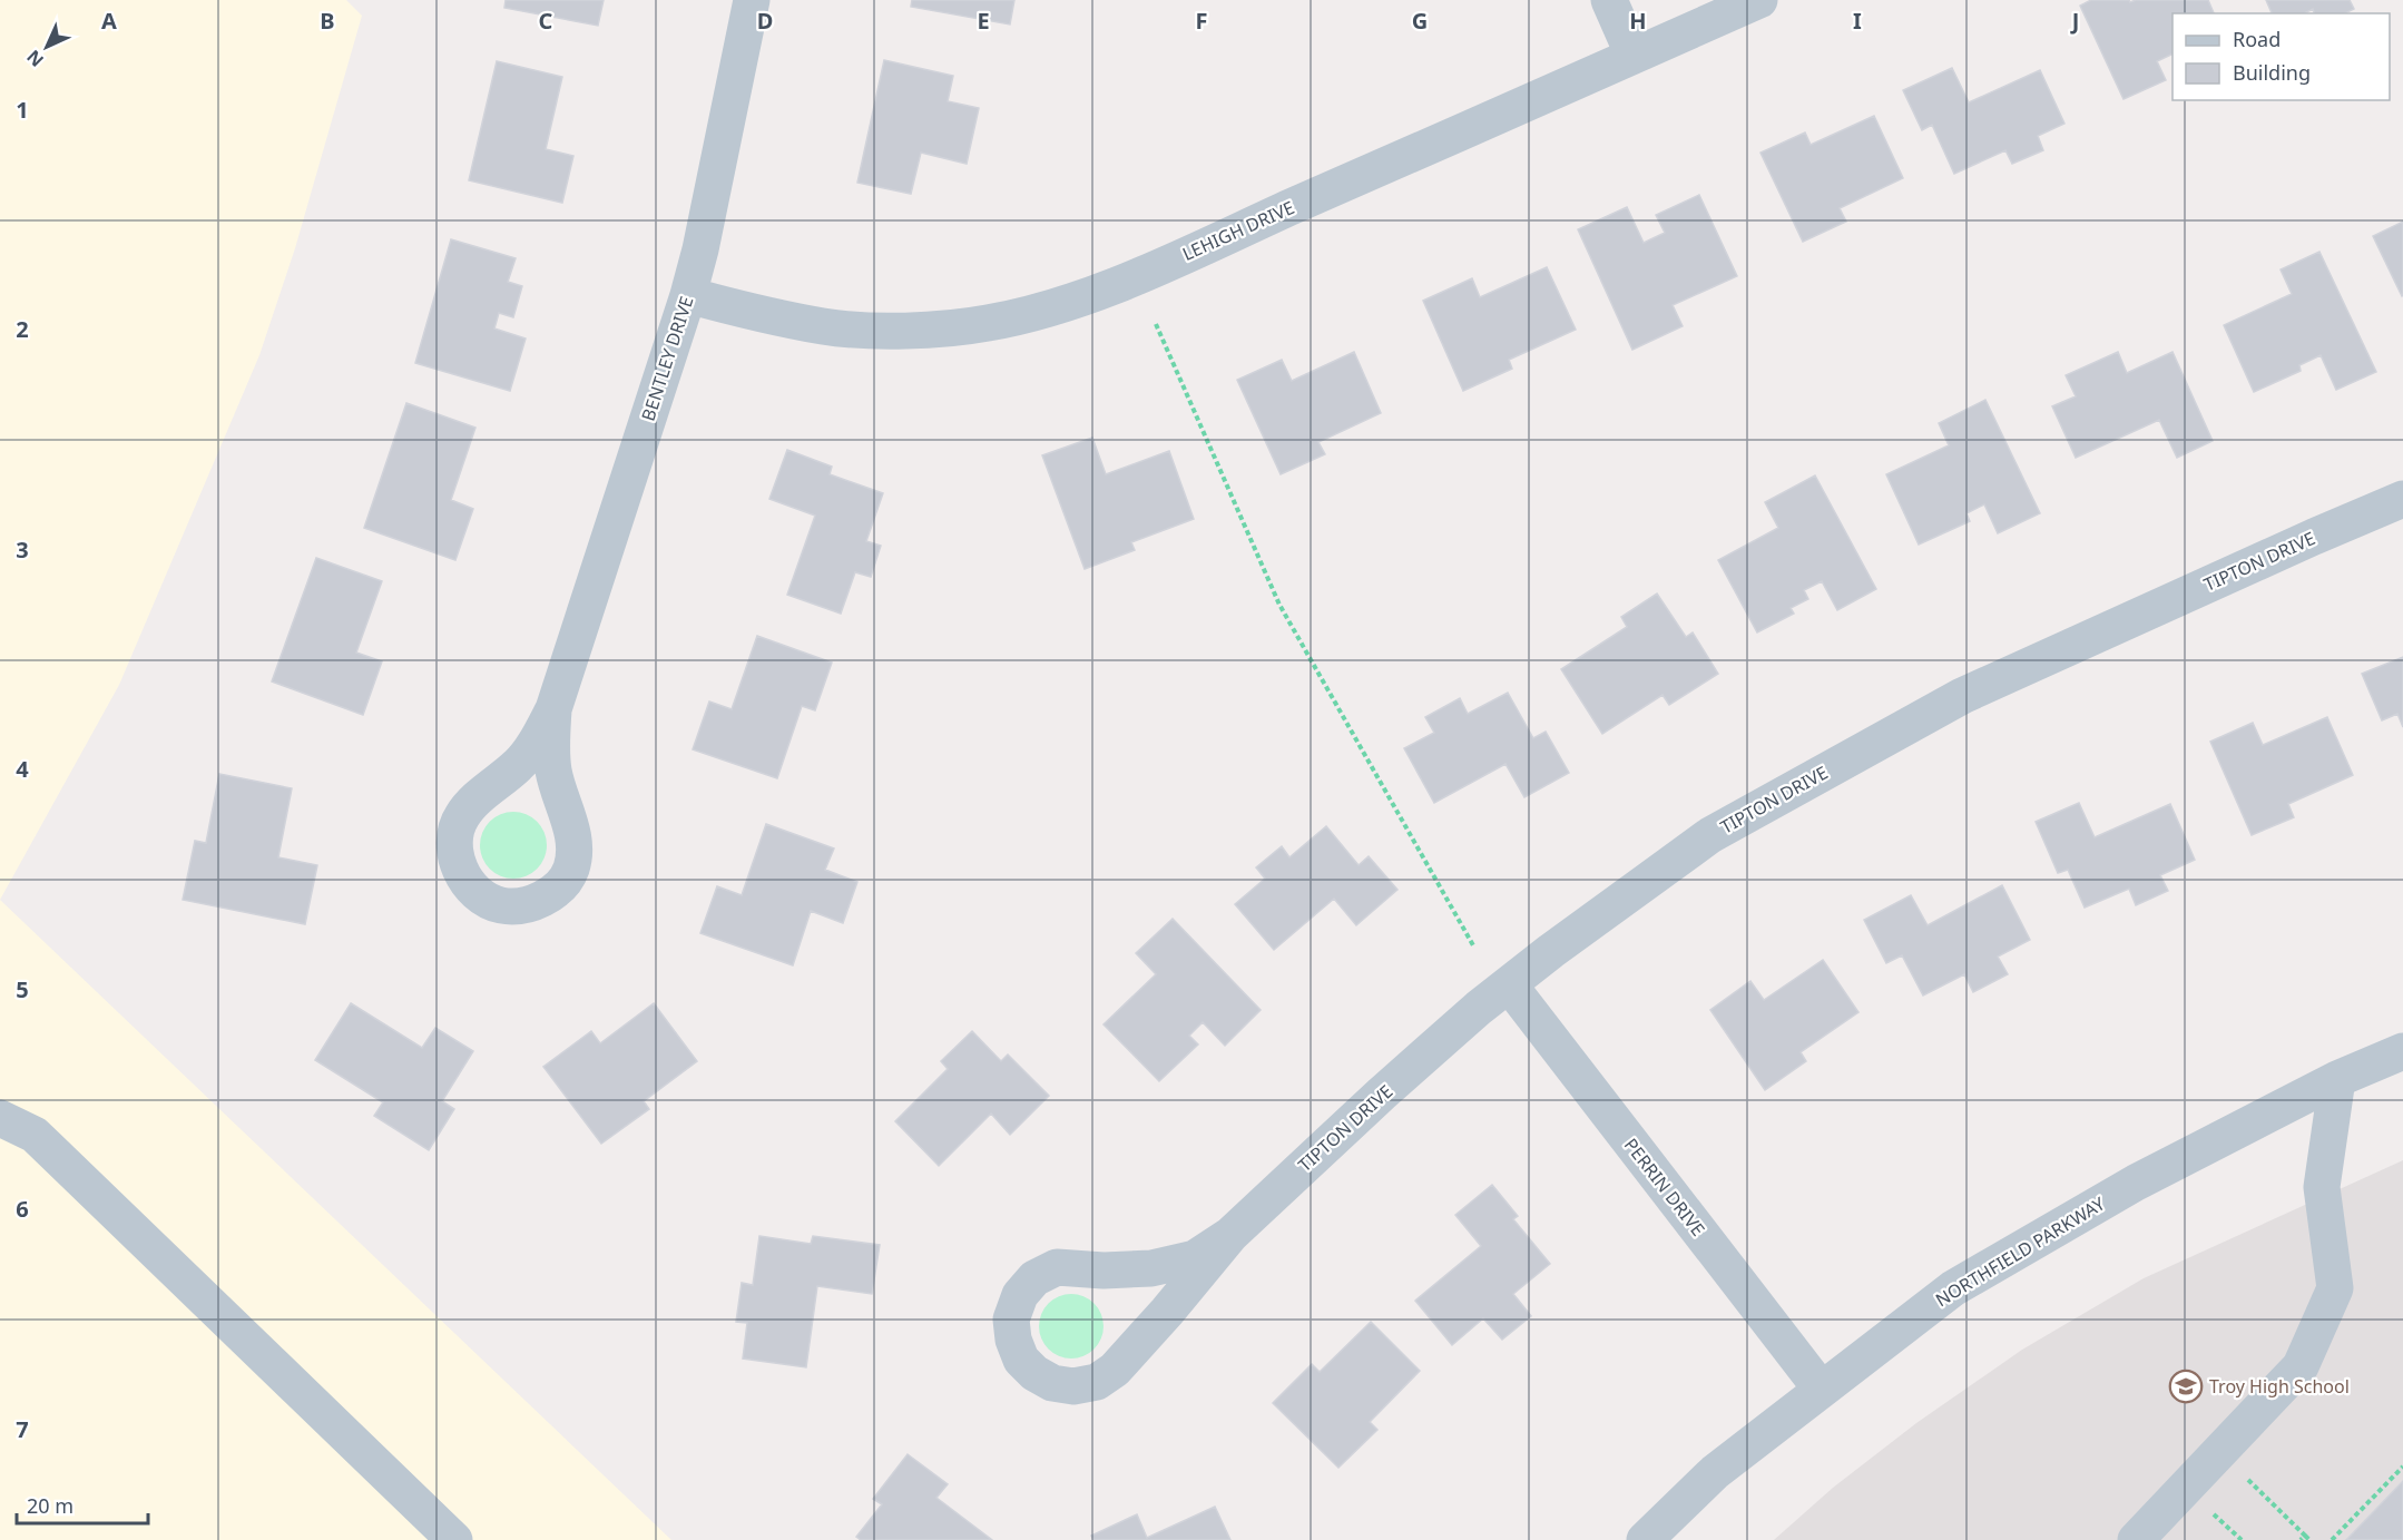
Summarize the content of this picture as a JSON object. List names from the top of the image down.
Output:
{
  "streets": {
    "street": [
      "LEHIGH DRIVE",
      "BENTLEY DRIVE",
      "TIPTON DRIVE",
      "PERRIN DRIVE",
      "NORTHFIELD PARKWAY"
    ]
  },
  "crossings": [
    ["LEHIGH DRIVE", "BENTLEY DRIVE"],
    ["TIPTON DRIVE", "PERRIN DRIVE"],
    ["PERRIN DRIVE", "NORTHFIELD PARKWAY"]
  ],
  "places": {
    "school or university": ["Troy High School"]
  },
  "legend": ["Road", "Building"],
  "scale_bar": "20 m",
  "north": "bottom left",
  "grid": {
    "columns": [
      "A",
      "B",
      "C",
      "D",
      "E",
      "F",
      "G",
      "H",
      "I",
      "J"
    ],
    "rows": [
      "1",
      "2",
      "3",
      "4",
      "5",
      "6",
      "7"
    ]
  }
}
